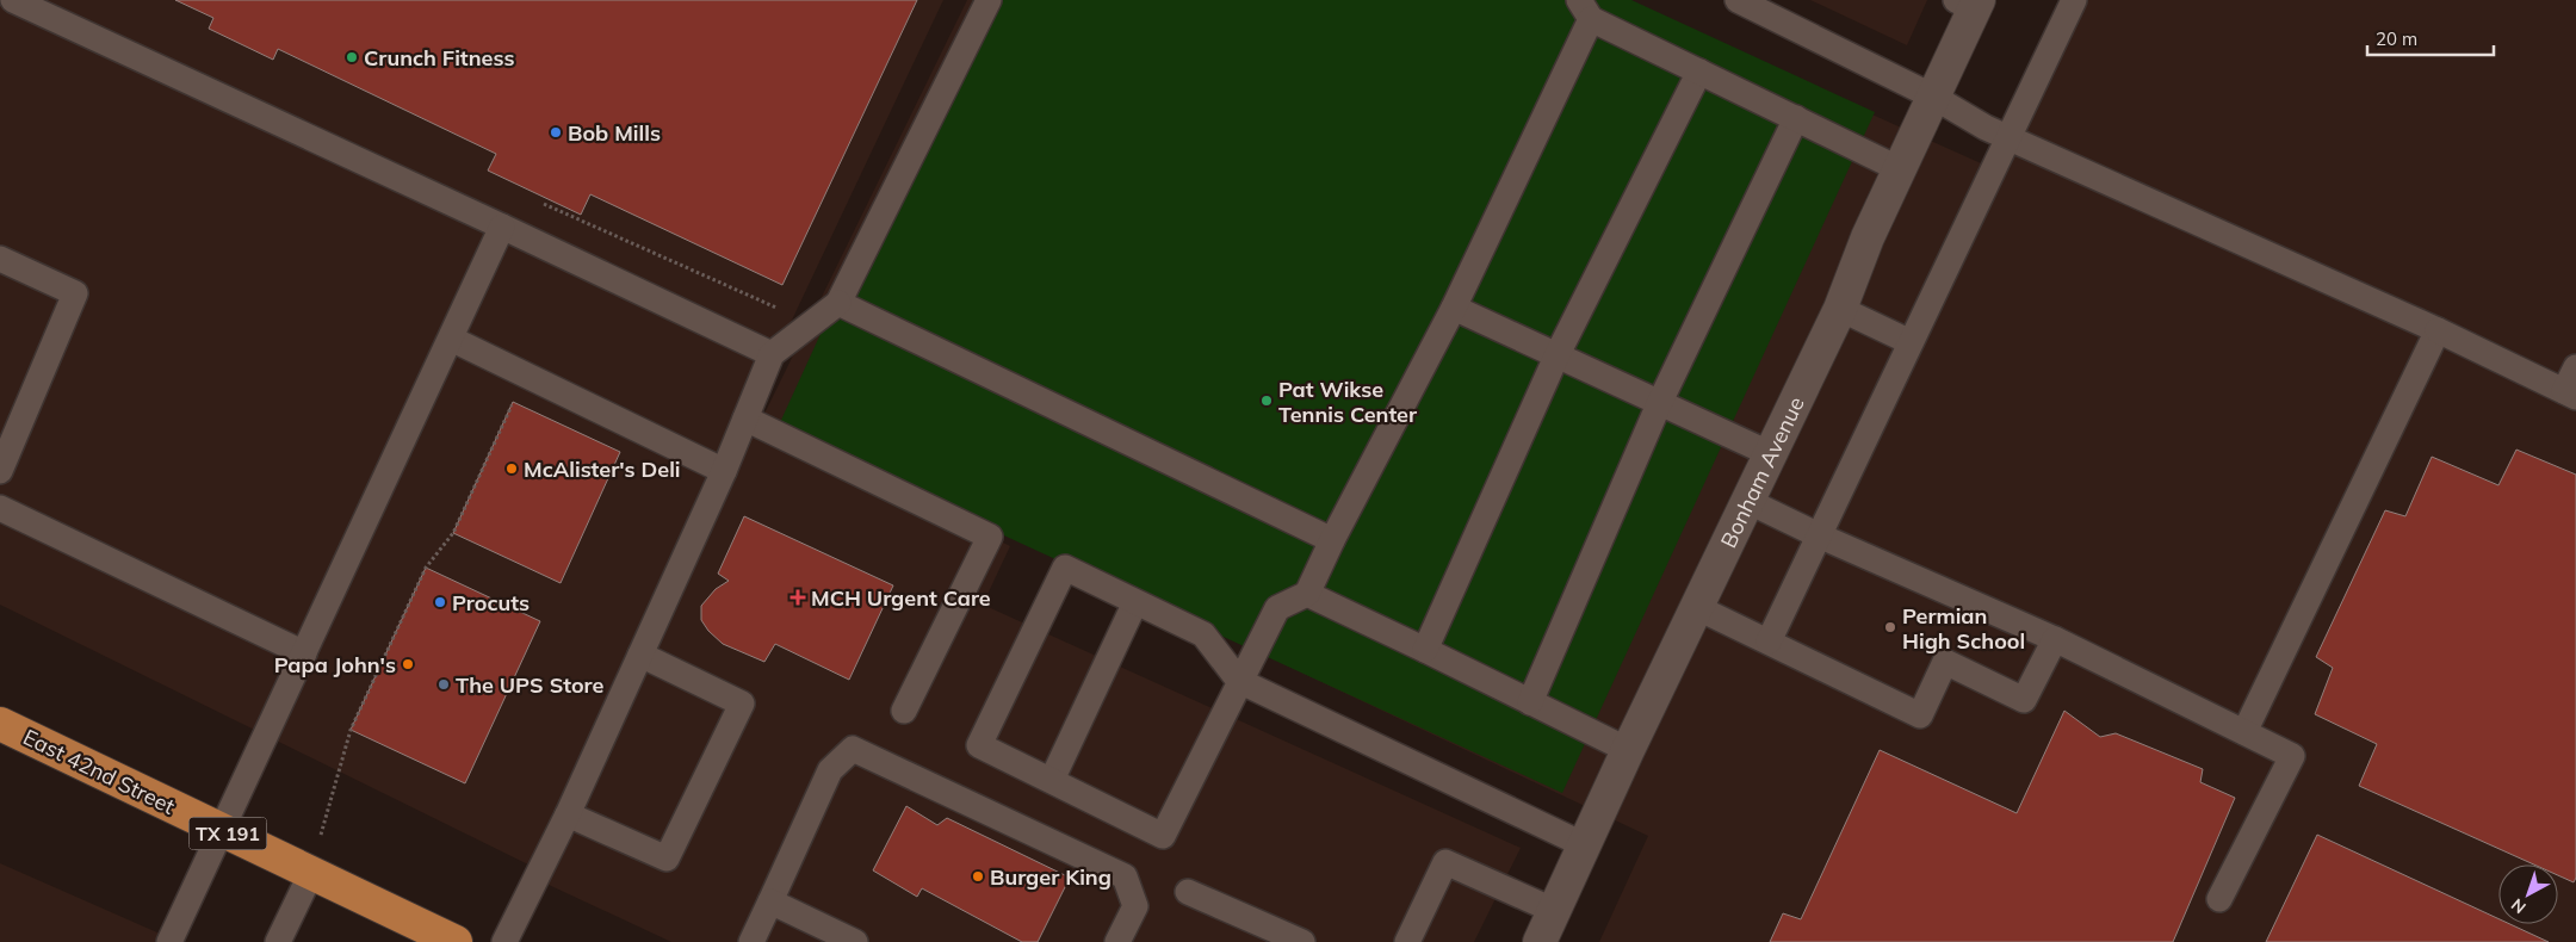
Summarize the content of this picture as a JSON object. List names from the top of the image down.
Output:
{
  "streets": {
    "highway": ["East 42nd Street", "TX 191"],
    "street": ["Bonham Avenue"]
  },
  "places": {
    "other": [
      "Crunch Fitness",
      "Bob Mills",
      "Pat Wikse Tennis Center",
      "McAlister's Deli",
      "Procuts",
      "Permian High School",
      "Papa John's",
      "The UPS Store",
      "Burger King"
    ],
    "health": ["MCH Urgent Care"]
  },
  "scale_bar": "20 m",
  "north": "bottom left"
}
